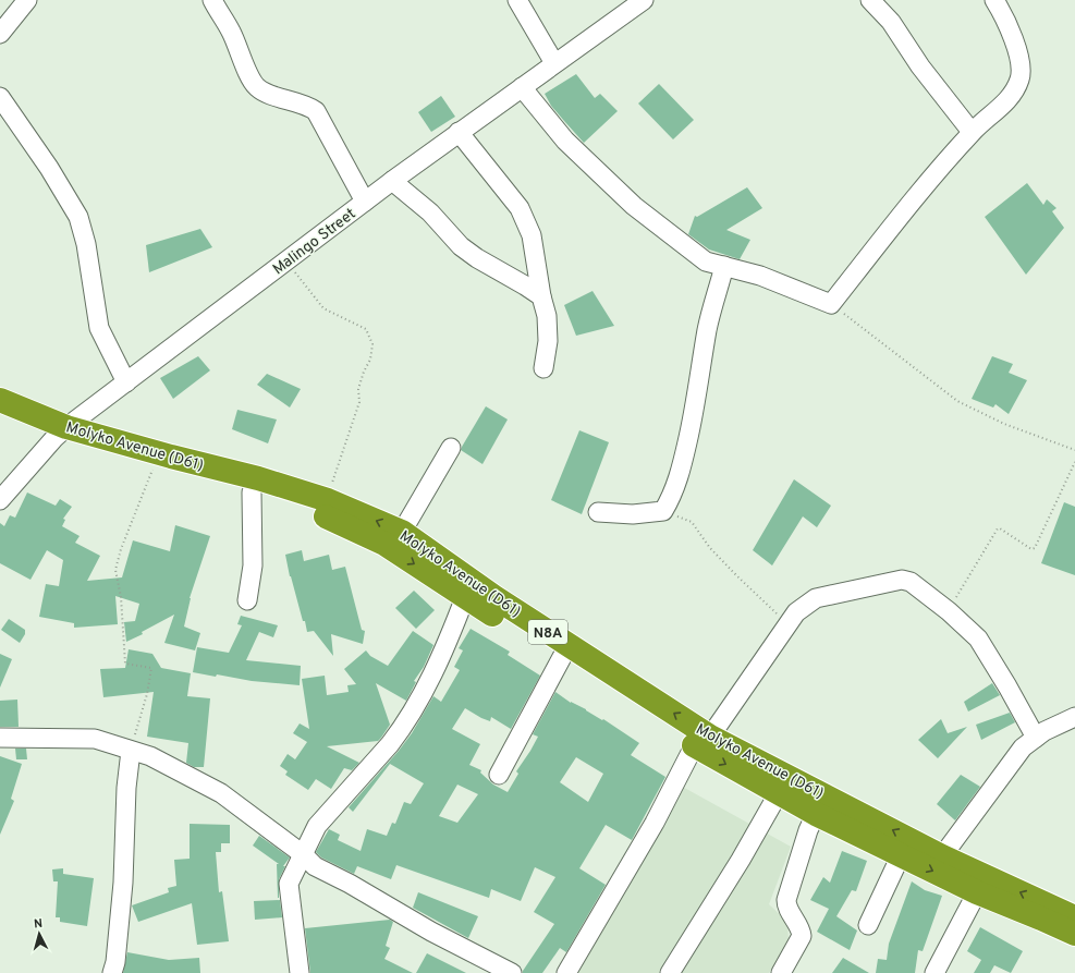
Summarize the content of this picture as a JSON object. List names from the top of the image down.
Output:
{
  "streets": {
    "highway": ["Molyko Avenue (D61)", "N8A"],
    "street": ["Malingo Street"]
  },
  "crossings": [
    ["Malingo Street", "Molyko Avenue (D61)"]
  ],
  "north": "top"
}
